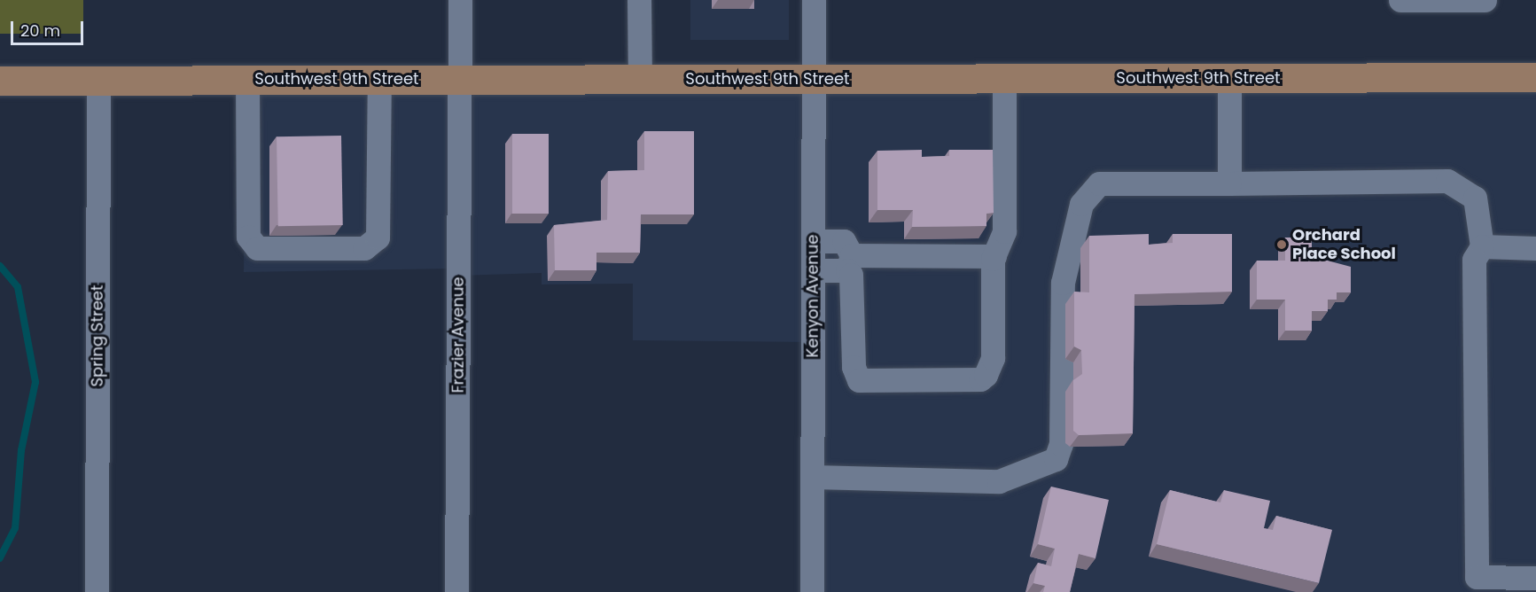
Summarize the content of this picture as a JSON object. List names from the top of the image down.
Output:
{
  "streets": {
    "main road": ["Southwest 9th Street"],
    "street": ["Kenyon Avenue", "Frazier Avenue", "Spring Street"]
  },
  "crossings": [
    ["Southwest 9th Street", "Kenyon Avenue"],
    ["Southwest 9th Street", "Frazier Avenue"],
    ["Southwest 9th Street", "Spring Street"]
  ],
  "places": ["Orchard Place School"],
  "scale_bar": "20 m"
}
